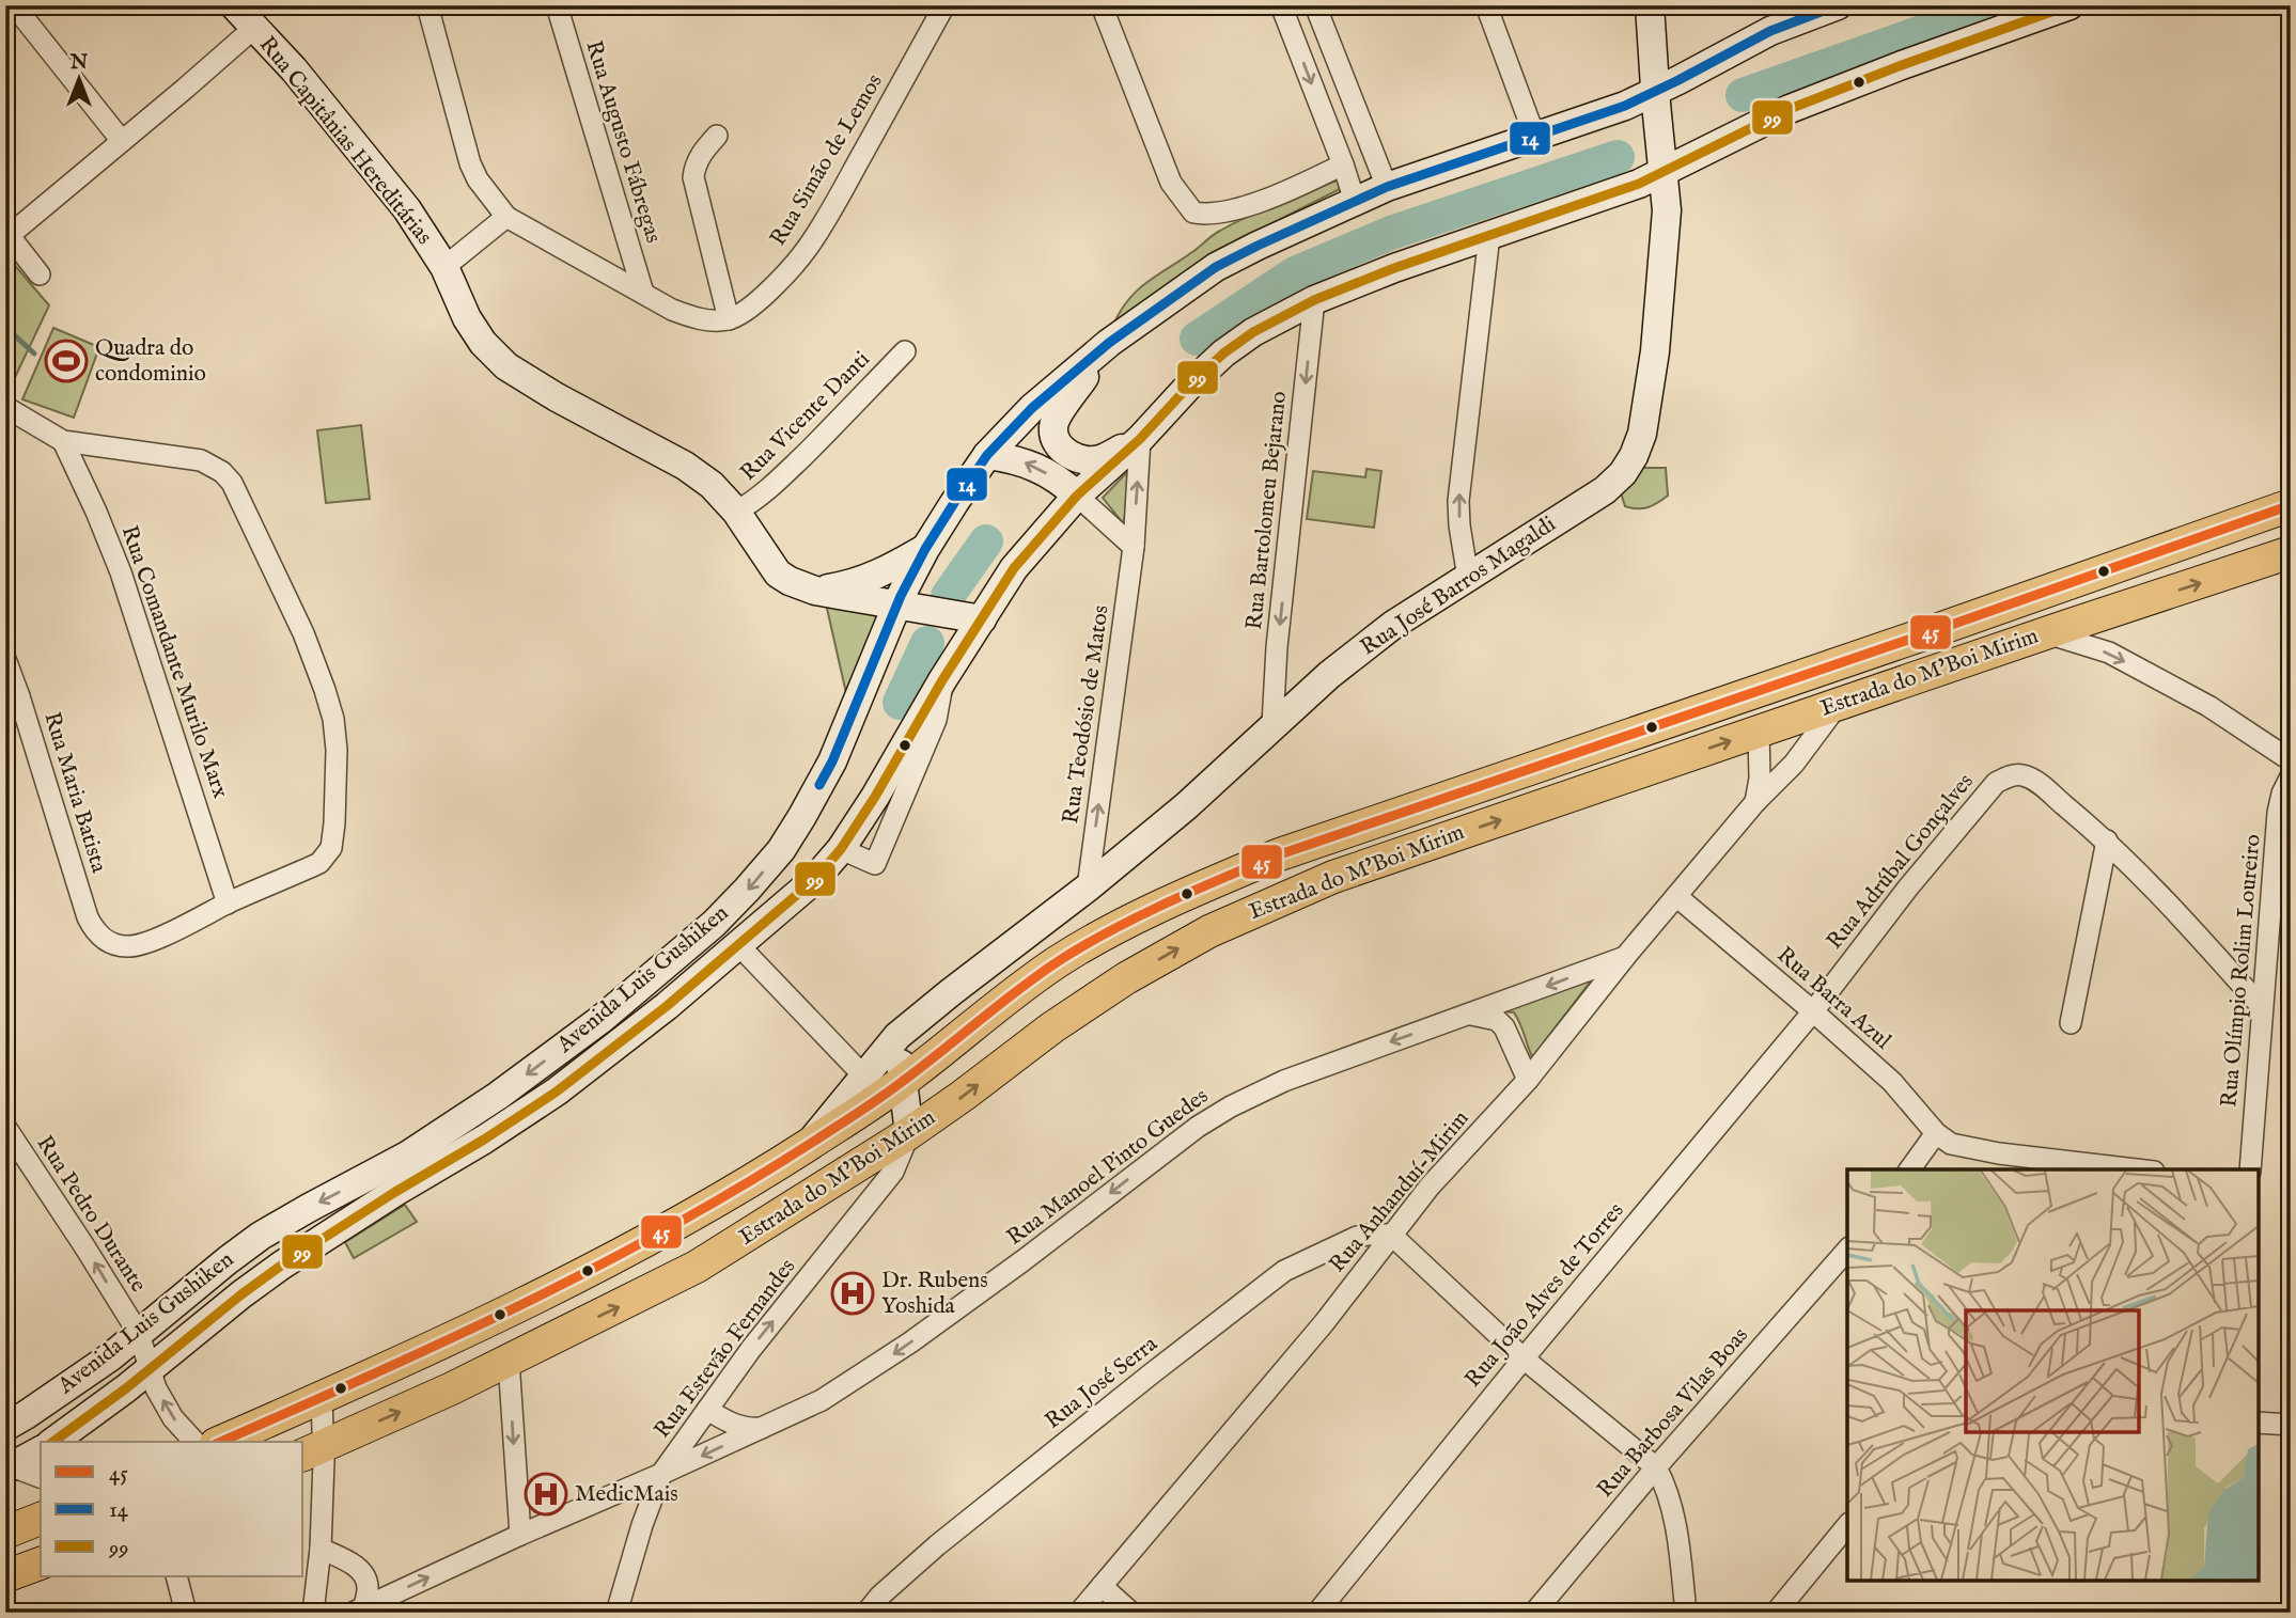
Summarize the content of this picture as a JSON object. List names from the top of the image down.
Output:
{
  "streets": {
    "main road": [
      "Rua Capitânias Hereditárias",
      "Rua José Barros Magaldi",
      "Estrada do M'Boi Mirim",
      "Avenida Luis Gushiken"
    ],
    "street": [
      "Rua Augusto Fábregas",
      "Rua Simão de Lemos",
      "Rua Vicente Danti",
      "Rua Bartolomeu Bejarano",
      "Rua Comandante Murilo Marx",
      "Rua Teodósio de Matos",
      "Rua Maria Batista",
      "Rua Adrúbal Gonçalves",
      "Rua Olímpio Rolim Loureiro",
      "Rua Barra Azul",
      "Rua Manoel Pinto Guedes",
      "Rua Anhanduí-Mirim",
      "Rua Pedro Durante",
      "Rua João Alves de Torres",
      "Rua Estevão Fernandes",
      "Rua José Serra",
      "Rua Barbosa Vilas Boas"
    ]
  },
  "crossings": [
    ["Rua Capitânias Hereditárias", "Rua Vicente Danti"],
    ["Rua Capitânias Hereditárias", "Avenida Luis Gushiken"],
    ["Rua Bartolomeu Bejarano", "Rua José Barros Magaldi"],
    ["Rua Bartolomeu Bejarano", "Avenida Luis Gushiken"],
    ["Rua José Barros Magaldi", "Estrada do M'Boi Mirim"],
    ["Rua José Barros Magaldi", "Rua Teodósio de Matos"],
    ["Rua José Barros Magaldi", "Avenida Luis Gushiken"],
    ["Rua Comandante Murilo Marx", "Rua Maria Batista"],
    ["Estrada do M'Boi Mirim", "Rua Anhanduí-Mirim"],
    ["Estrada do M'Boi Mirim", "Rua Estevão Fernandes"],
    ["Rua Teodósio de Matos", "Avenida Luis Gushiken"],
    ["Rua Adrúbal Gonçalves", "Rua Olímpio Rolim Loureiro"],
    ["Rua Adrúbal Gonçalves", "Rua Barra Azul"],
    ["Rua Adrúbal Gonçalves", "Rua João Alves de Torres"],
    ["Avenida Luis Gushiken", "Rua Pedro Durante"],
    ["Rua Barra Azul", "Rua Anhanduí-Mirim"],
    ["Rua Barra Azul", "Rua João Alves de Torres"],
    ["Rua Manoel Pinto Guedes", "Rua Anhanduí-Mirim"],
    ["Rua Manoel Pinto Guedes", "Rua Estevão Fernandes"],
    ["Rua Anhanduí-Mirim", "Rua José Serra"]
  ],
  "one_way": ["Rua Teodósio de Matos", "Rua Pedro Durante", "Rua Estevão Fernandes"],
  "places": {
    "sports": ["Quadra do condominio"],
    "hospital": ["Dr. Rubens Yoshida", "MedicMais"]
  },
  "lines": ["transit line 14", "transit line 99", "transit line 45"],
  "legend": ["45", "14", "99"],
  "north": "top"
}
